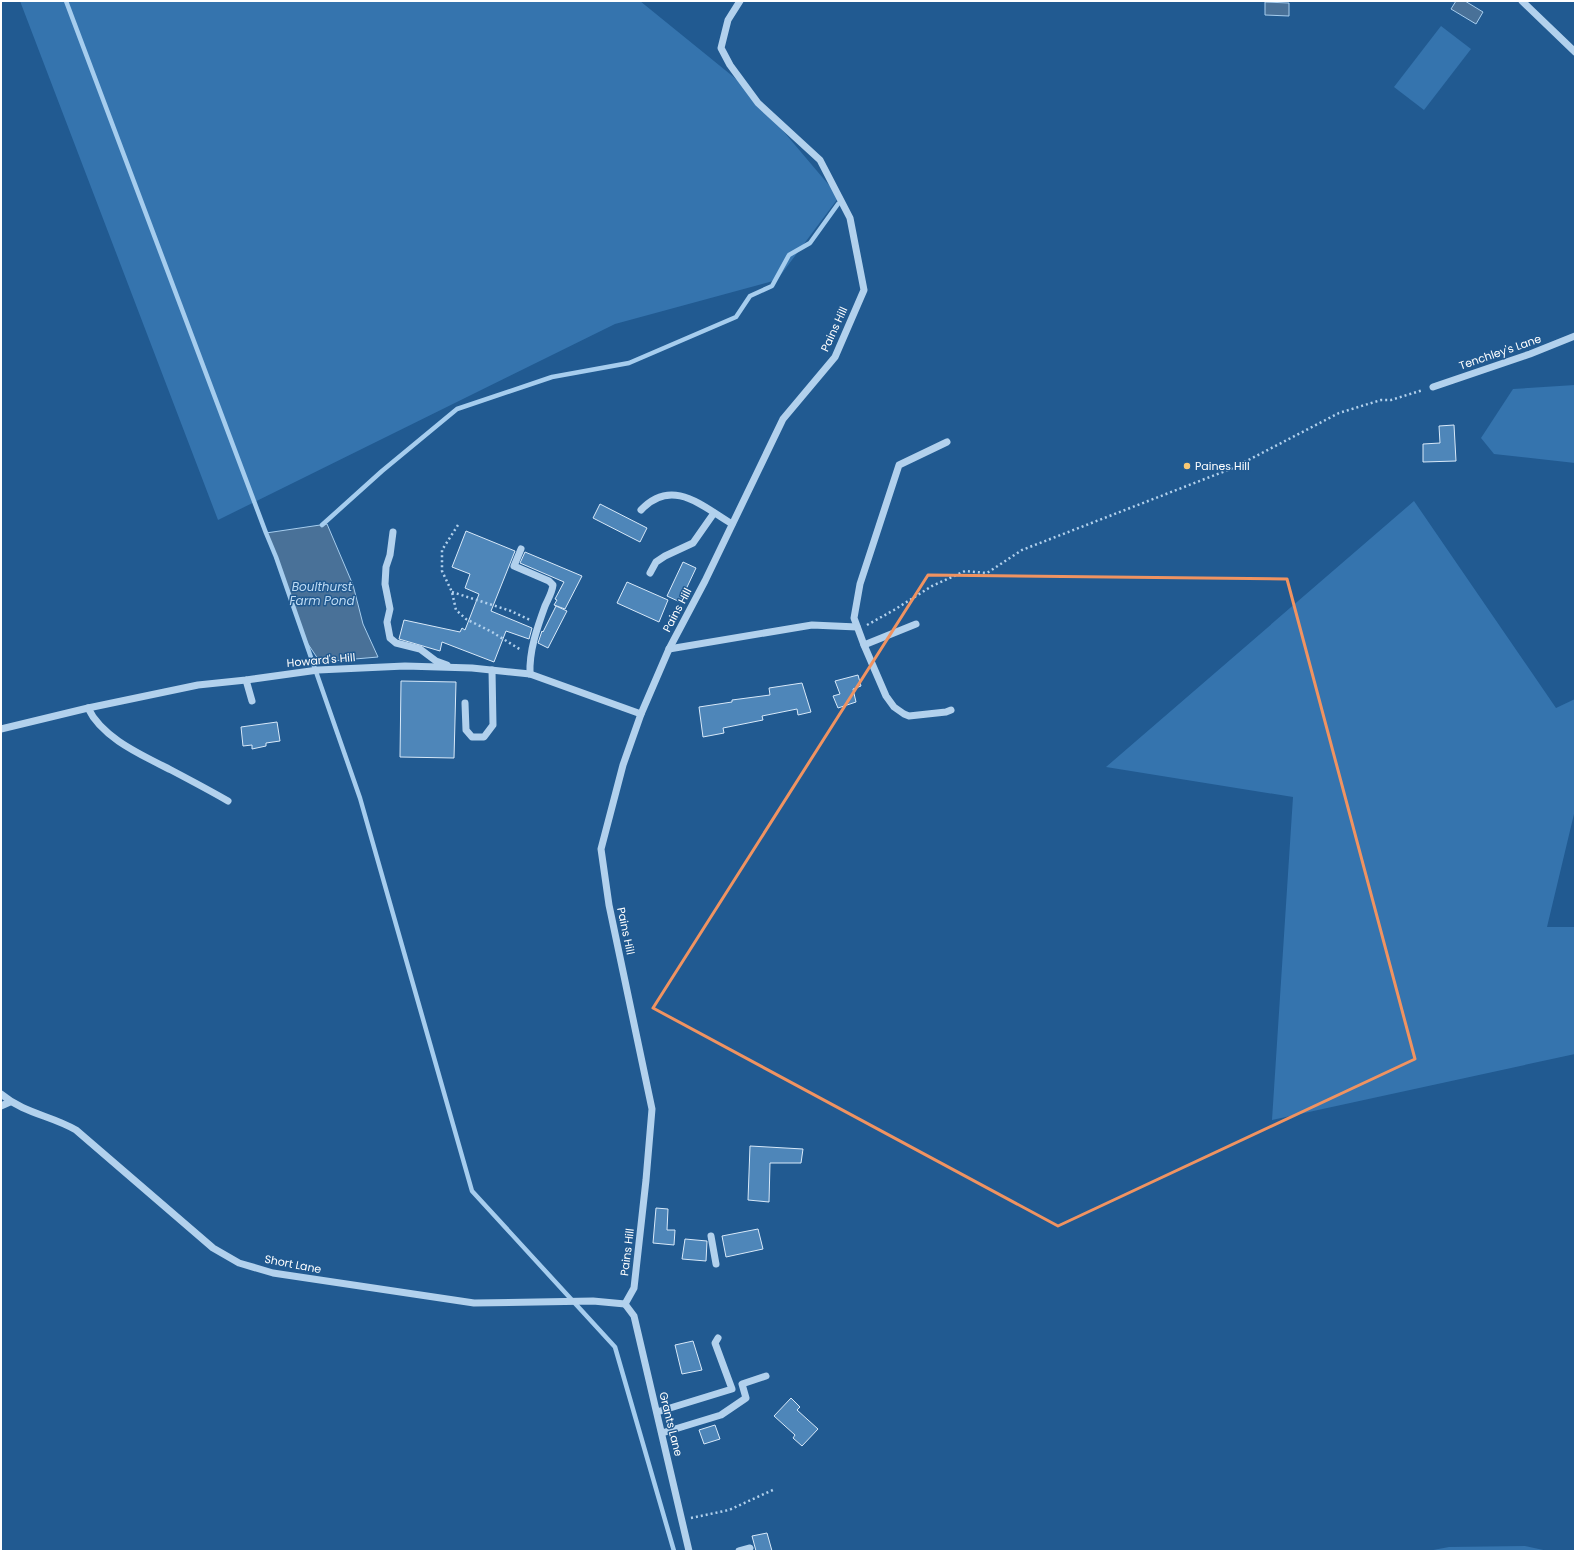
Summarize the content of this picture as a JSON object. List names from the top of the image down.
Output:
{
  "streets": {
    "street": [
      "Pains Hill",
      "Tenchley's Lane",
      "Howard's Hill",
      "Short Lane",
      "Grants Lane"
    ]
  },
  "crossings": [
    ["Pains Hill", "Howard's Hill"],
    ["Pains Hill", "Short Lane"],
    ["Pains Hill", "Grants Lane"],
    ["Short Lane", "Grants Lane"]
  ],
  "water": ["Boulthurst Farm Pond"],
  "places": ["Paines Hill"]
}
